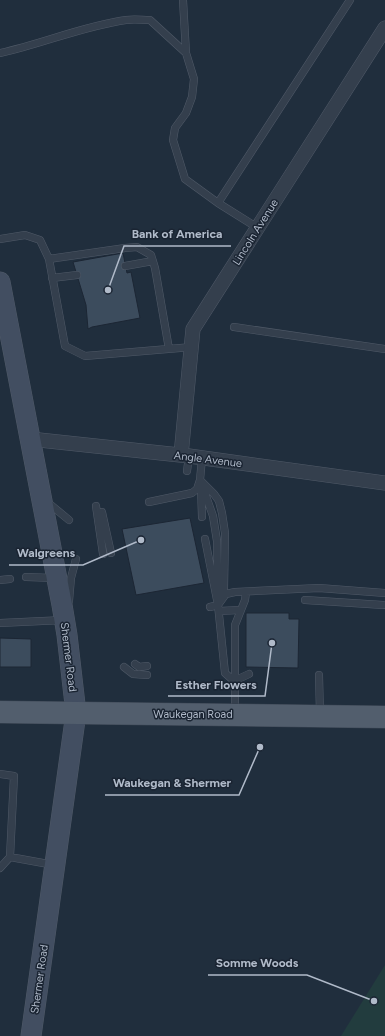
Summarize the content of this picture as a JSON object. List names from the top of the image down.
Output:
{
  "streets": {
    "main road": ["Shermer Road", "Waukegan Road"],
    "street": ["Lincoln Avenue", "Angle Avenue"]
  },
  "crossings": [
    ["Lincoln Avenue", "Angle Avenue"],
    ["Angle Avenue", "Shermer Road"],
    ["Shermer Road", "Waukegan Road"]
  ],
  "places": [
    "Bank of America",
    "Walgreens",
    "Esther Flowers",
    "Waukegan & Shermer",
    "Somme Woods"
  ]
}
